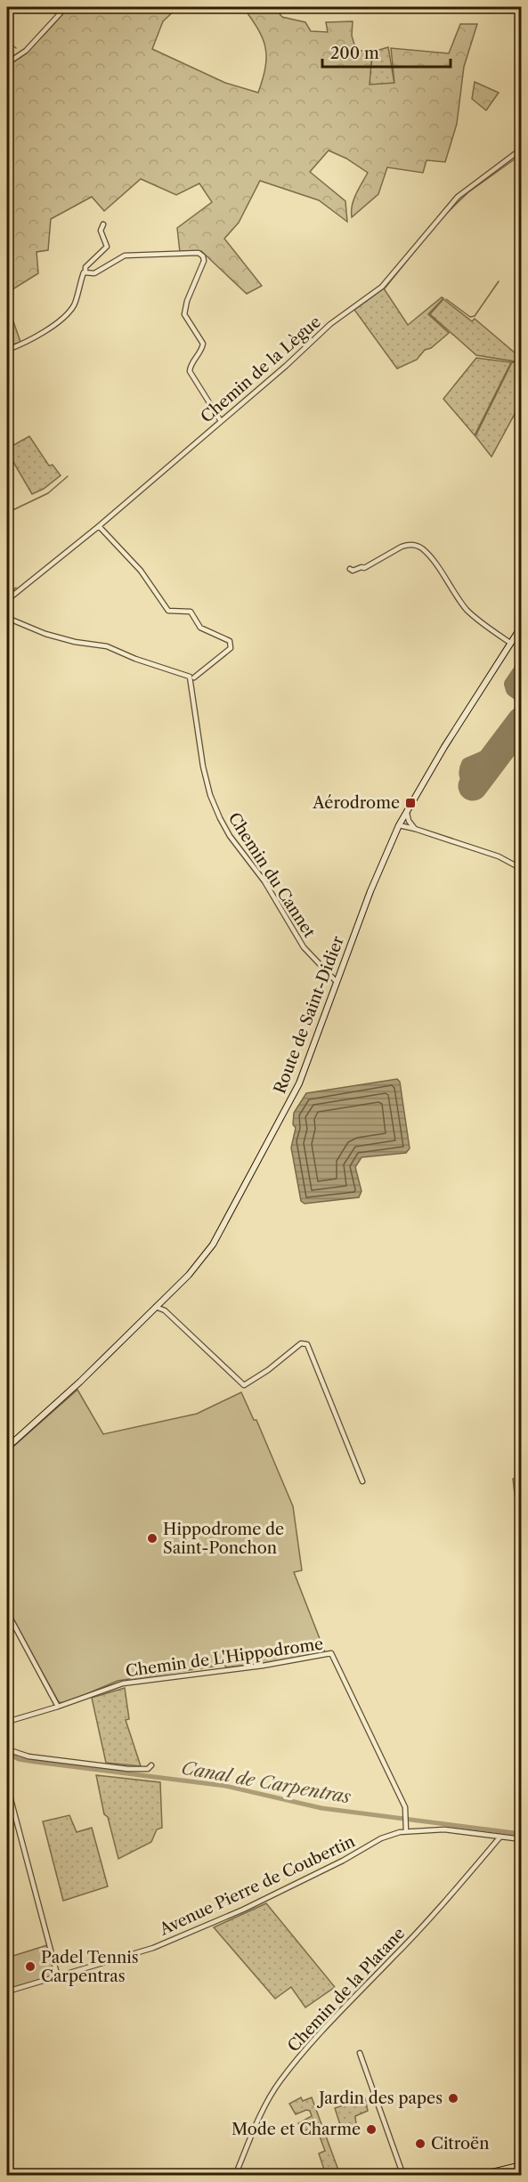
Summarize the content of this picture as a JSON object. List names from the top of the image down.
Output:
{
  "streets": {
    "main road": ["Route de Saint-Didier"],
    "street": [
      "Chemin de la Lègue",
      "Chemin du Cannet",
      "Chemin de L'Hippodrome",
      "Avenue Pierre de Coubertin",
      "Chemin de la Platane"
    ]
  },
  "crossings": [
    ["Chemin du Cannet", "Route de Saint-Didier"],
    ["Chemin de L'Hippodrome", "Avenue Pierre de Coubertin"],
    ["Avenue Pierre de Coubertin", "Chemin de la Platane"]
  ],
  "water": ["Canal de Carpentras"],
  "places": {
    "transit": ["Aérodrome"],
    "other": [
      "Hippodrome de Saint-Ponchon",
      "Padel Tennis Carpentras",
      "Jardin des papes",
      "Mode et Charme",
      "Citroën"
    ]
  },
  "scale_bar": "200 m"
}
